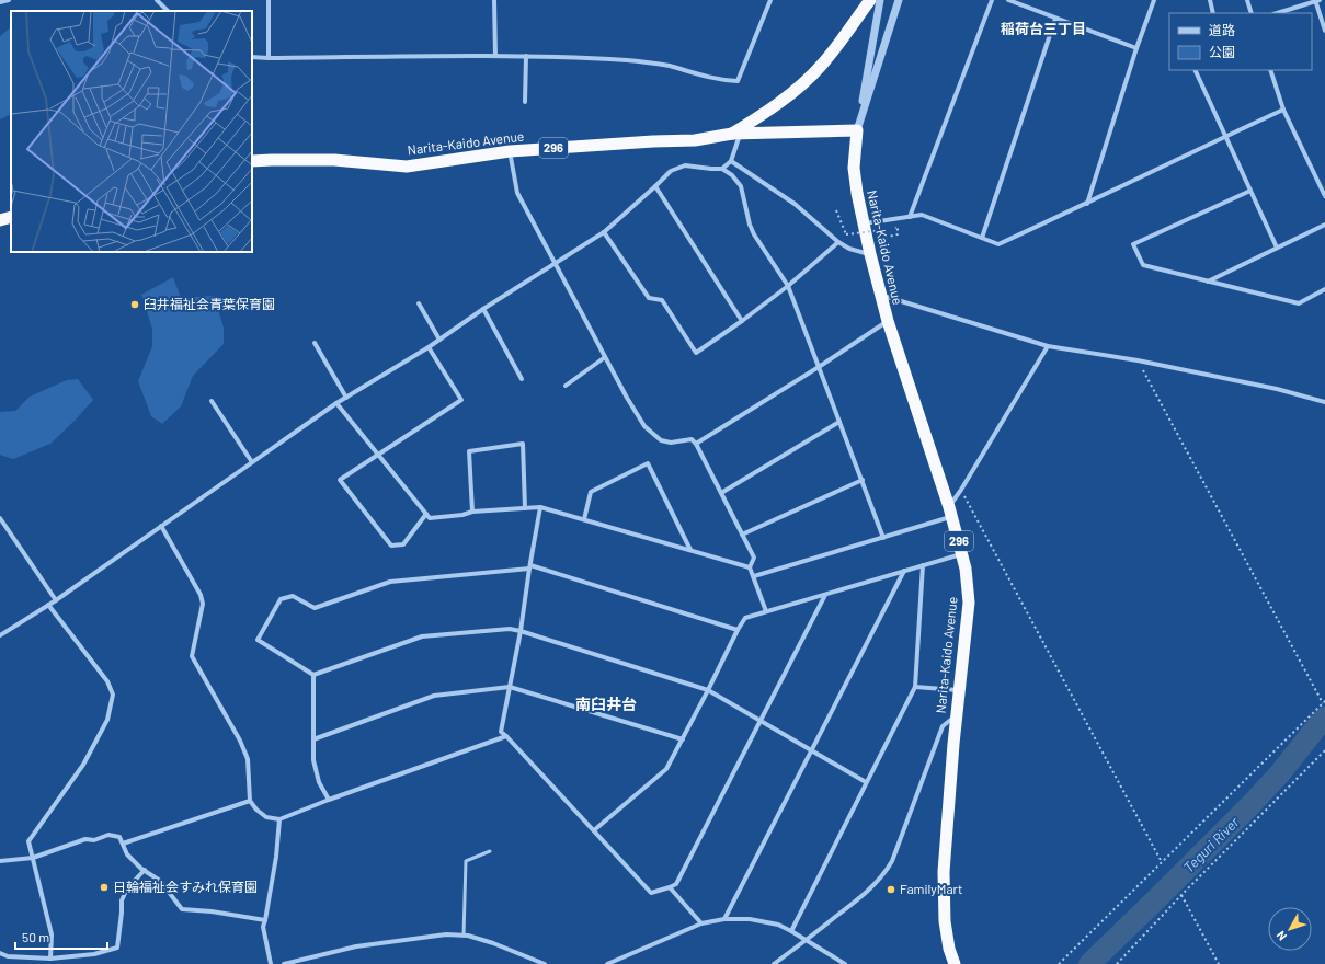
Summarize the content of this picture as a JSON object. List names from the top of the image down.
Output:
{
  "streets": {
    "highway": ["Narita-Kaido Avenue", "296"]
  },
  "districts": ["稲荷台三丁目", "南臼井台"],
  "water": ["Teguri River"],
  "places": ["臼井福祉会青葉保育園", "日輪福祉会すみれ保育園", "FamilyMart"],
  "legend": ["道路", "公園"],
  "scale_bar": "50 m",
  "north": "bottom left"
}
